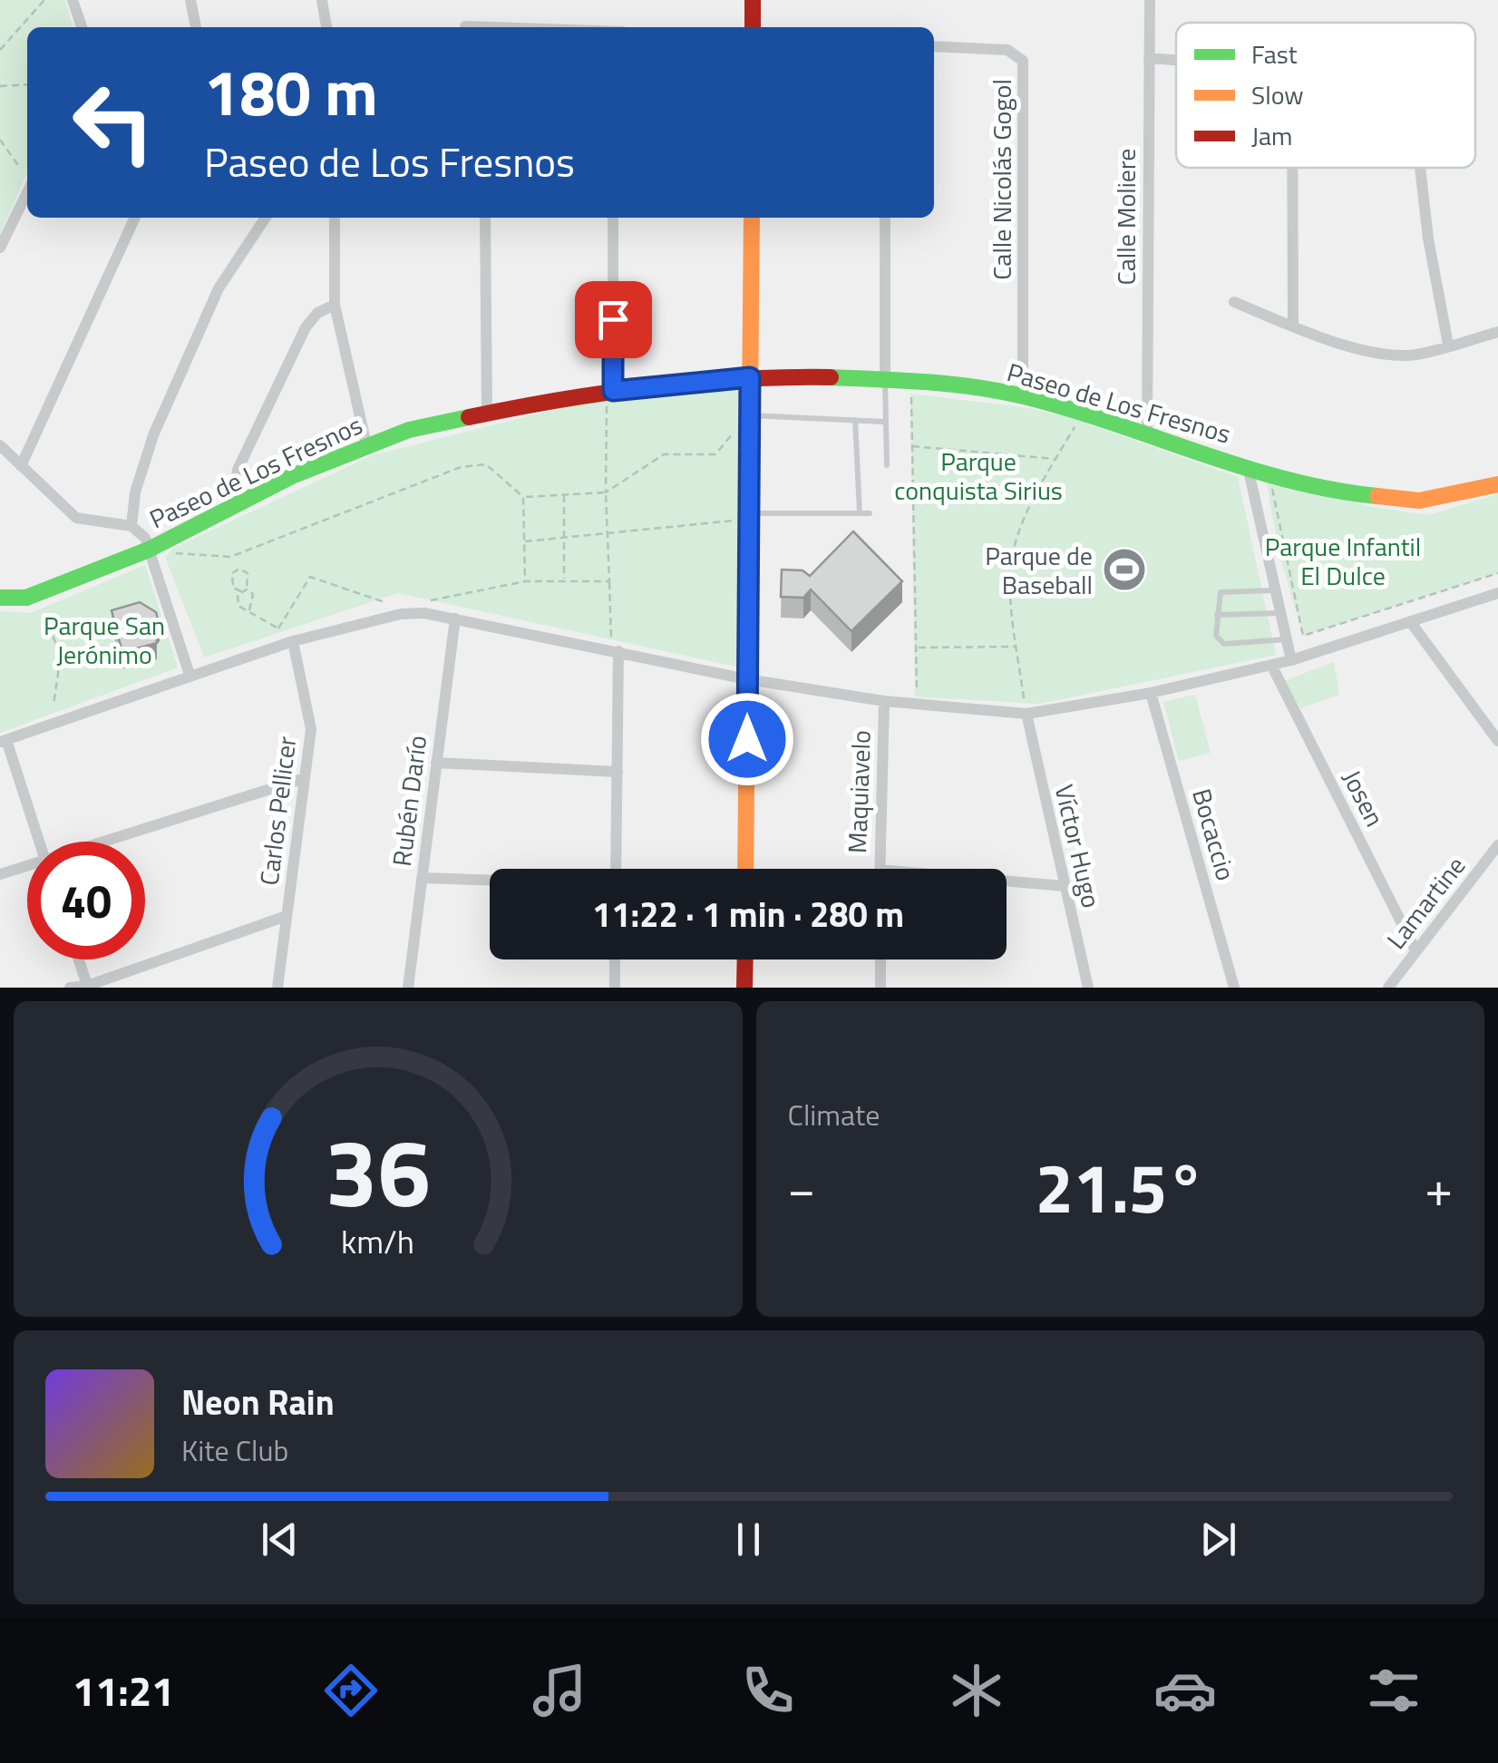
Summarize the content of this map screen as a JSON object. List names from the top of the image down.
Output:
{
  "streets": {
    "street": [
      "Calle Nicolás Gogol",
      "Calle Moliere",
      "Paseo de Los Fresnos",
      "Maquiavelo",
      "Josen",
      "Rubén Darío",
      "Carlos Pellicer",
      "Bocaccio",
      "Víctor Hugo",
      "Lamartine"
    ]
  },
  "crossings": [
    ["Calle Nicolás Gogol", "Paseo de Los Fresnos"],
    ["Calle Moliere", "Paseo de Los Fresnos"],
    ["Josen", "Lamartine"]
  ],
  "parks": ["Parque conquista Sirius", "Parque Infantil El Dulce", "Parque San Jerónimo"],
  "places": {
    "sports": ["Parque de Baseball"]
  },
  "legend": ["Fast", "Slow", "Jam"],
  "page": {
    "turn": ["180 m", "Paseo de Los Fresnos"],
    "limit": "40",
    "trip": "11:22 · 1 min · 280 m",
    "tile": "Climate",
    "heat": ["−", "21.5°", "+"],
    "song": ["Neon Rain", "Kite Club"],
    "tabs": "11:21",
    "gauge": ["36", "km/h"]
  }
}
